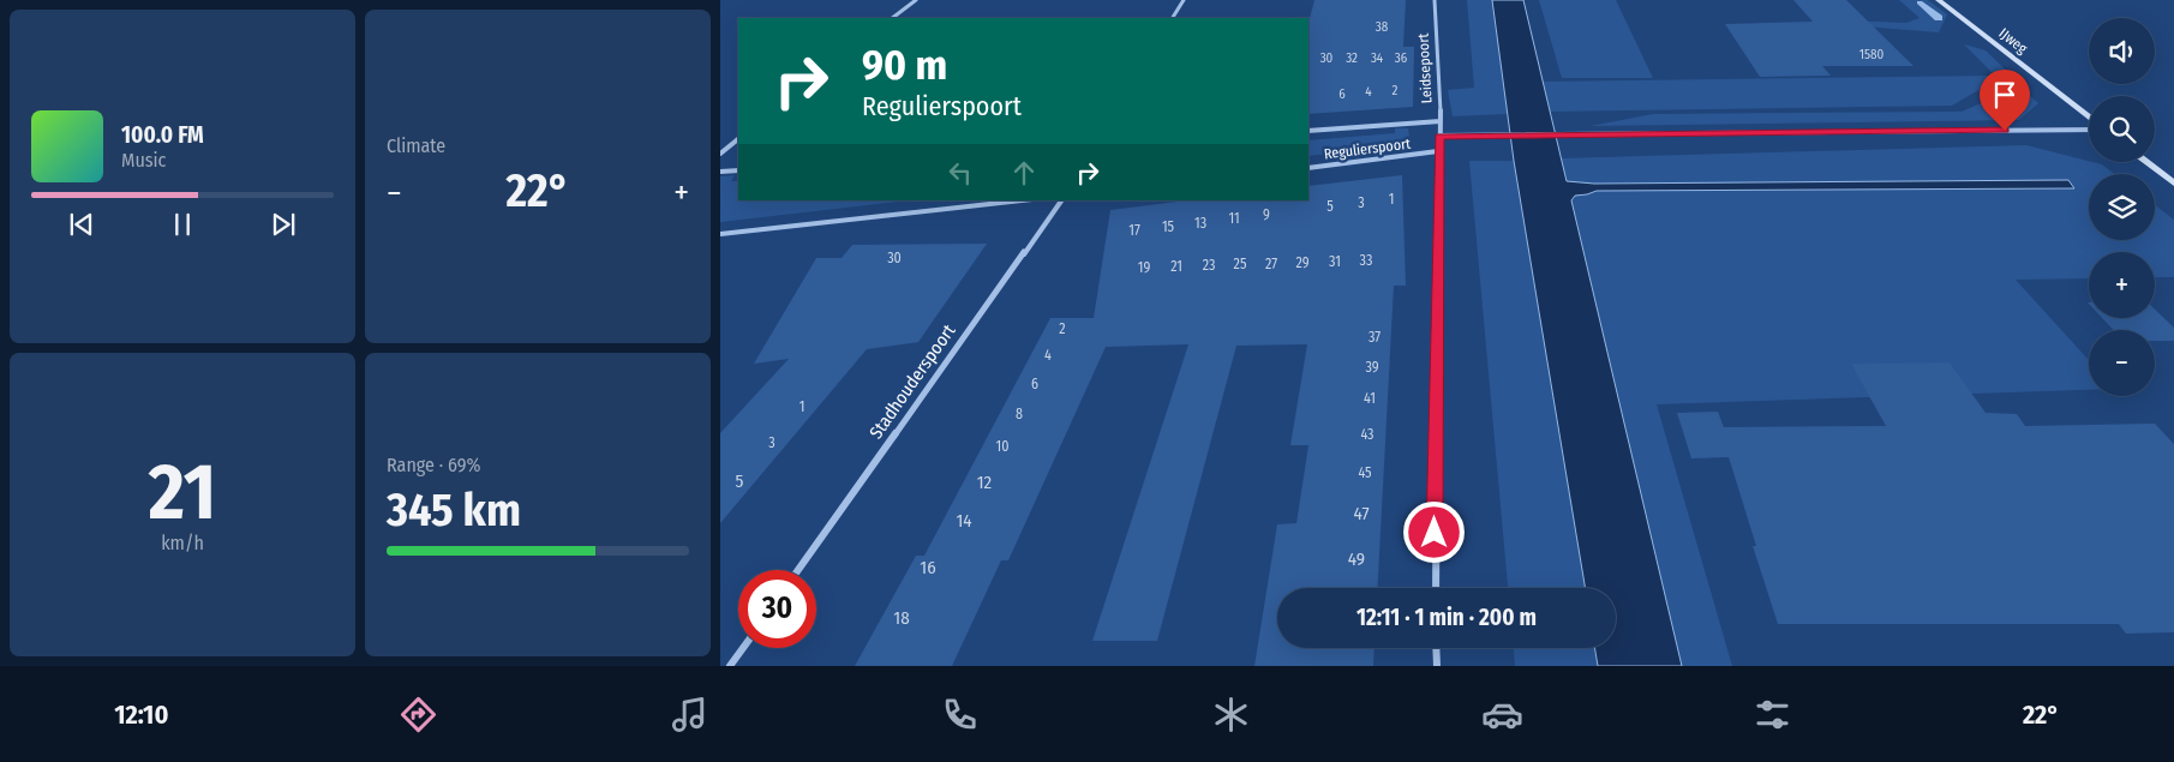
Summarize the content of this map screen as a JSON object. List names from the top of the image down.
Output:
{
  "streets": {
    "street": [
      "IJweg",
      "Leidsepoort",
      "Regulierspoort",
      "Stadhouderspoort"
    ]
  },
  "crossings": [
    ["Leidsepoort", "Regulierspoort"]
  ],
  "house_numbers": [
    "38",
    "1580",
    "30",
    "32",
    "34",
    "36",
    "2",
    "4",
    "6",
    "1",
    "3",
    "5",
    "9",
    "11",
    "13",
    "15",
    "17",
    "30",
    "33",
    "31",
    "29",
    "25",
    "27",
    "23",
    "21",
    "19",
    "2",
    "37",
    "4",
    "39",
    "6",
    "41",
    "1",
    "8",
    "43",
    "3",
    "10",
    "45",
    "5",
    "12",
    "47",
    "14",
    "49",
    "16",
    "18"
  ],
  "page": {
    "tile": [
      "Climate",
      ["21", "km/h"],
      ["Range · 69%", "345 km"]
    ],
    "map_buttons": ["+", "−"],
    "turn": ["90 m", "Regulierspoort"],
    "song": ["100.0 FM", "Music"],
    "heat": ["−", "22°", "+"],
    "limit": "30",
    "trip": "12:11 · 1 min · 200 m",
    "tabs": ["12:10", "22°"]
  }
}
